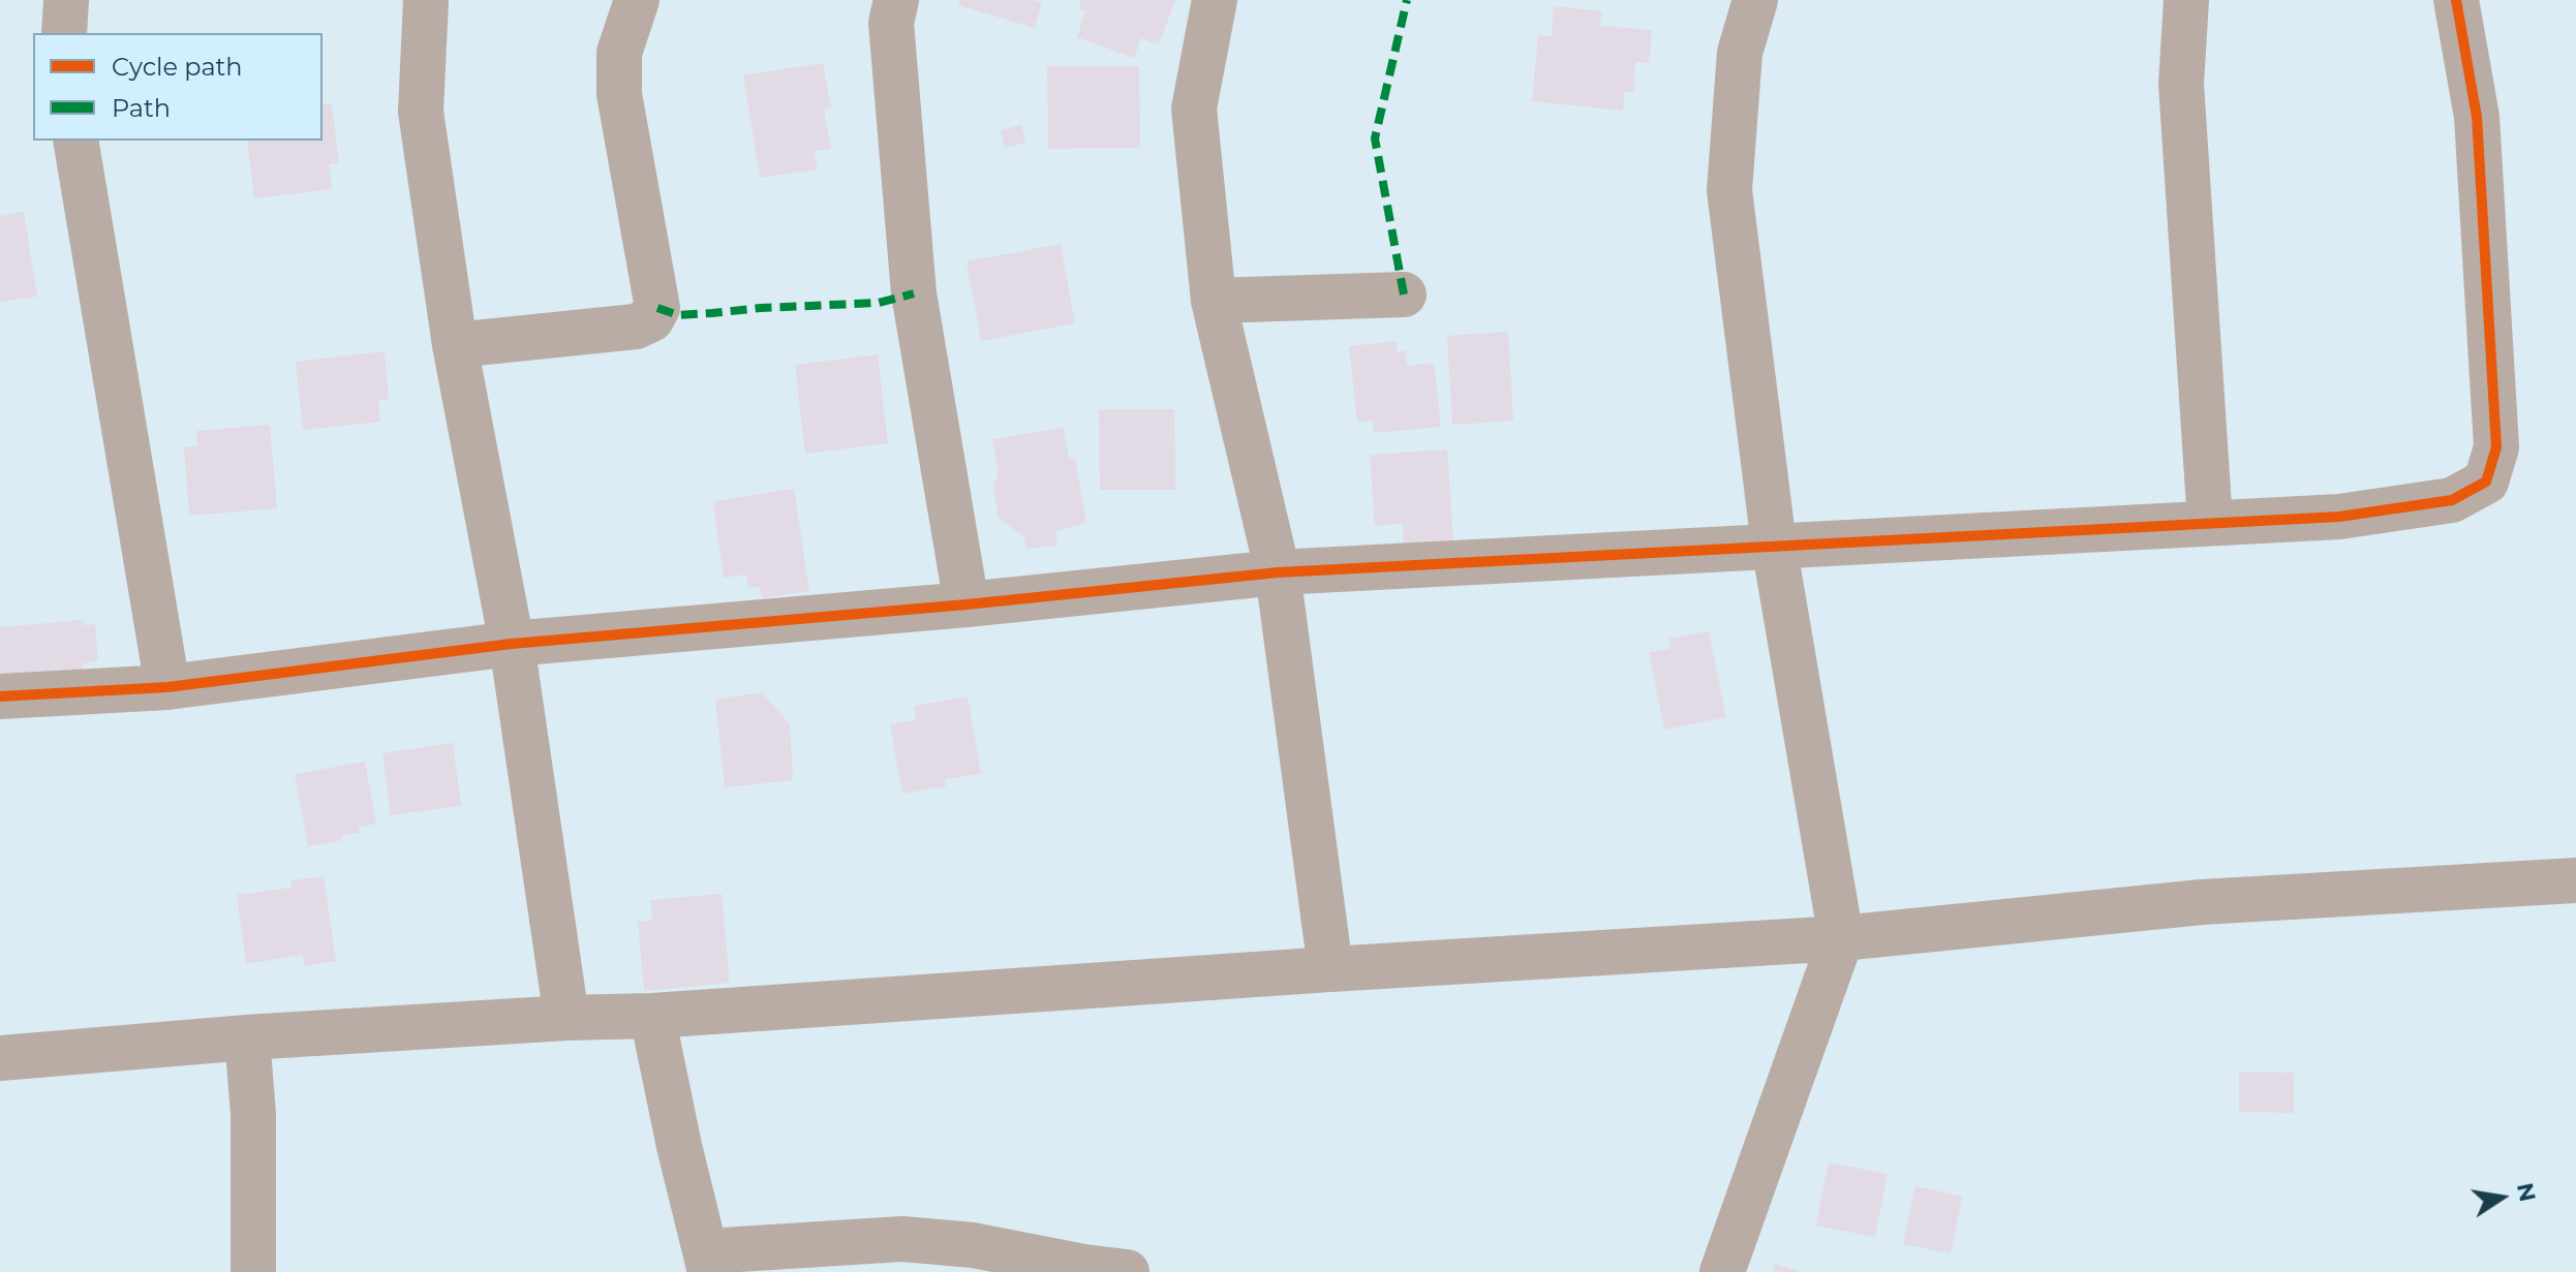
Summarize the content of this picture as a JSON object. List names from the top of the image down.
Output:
{
  "legend": ["Cycle path", "Path"],
  "north": "right"
}
